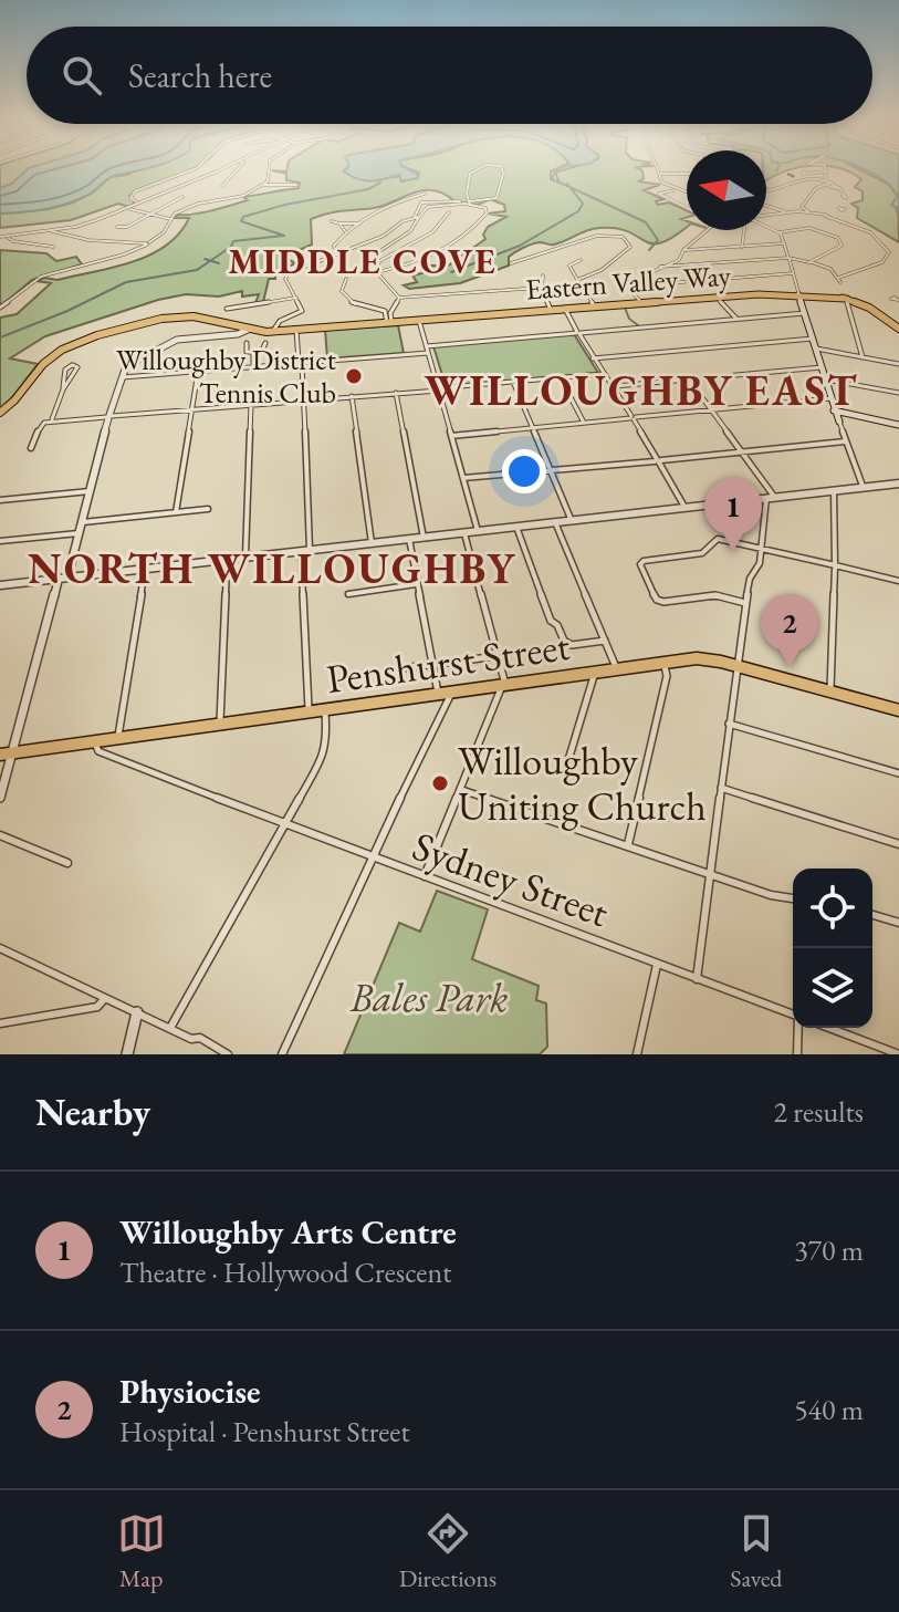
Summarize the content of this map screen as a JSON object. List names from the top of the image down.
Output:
{
  "streets": {
    "main road": ["Eastern Valley Way", "Penshurst Street"],
    "street": ["Sydney Street"]
  },
  "crossings": [
    ["Penshurst Street", "Sydney Street"]
  ],
  "districts": ["MIDDLE COVE", "WILLOUGHBY EAST", "NORTH WILLOUGHBY"],
  "parks": ["Bales Park"],
  "places": ["Willoughby District Tennis Club", "Willoughby Uniting Church"],
  "north": "left",
  "page": {
    "search": "Search here",
    "pins": ["1", "2"],
    "heading": ["Nearby", "2 results"],
    "list": [
      {
        "mark": "1",
        "name": "Willoughby Arts Centre",
        "note": "Theatre · Hollywood Crescent",
        "value": "370 m"
      },
      {
        "mark": "2",
        "name": "Physiocise",
        "note": "Hospital · Penshurst Street",
        "value": "540 m"
      }
    ],
    "nav": ["Map", "Directions", "Saved"]
  }
}
